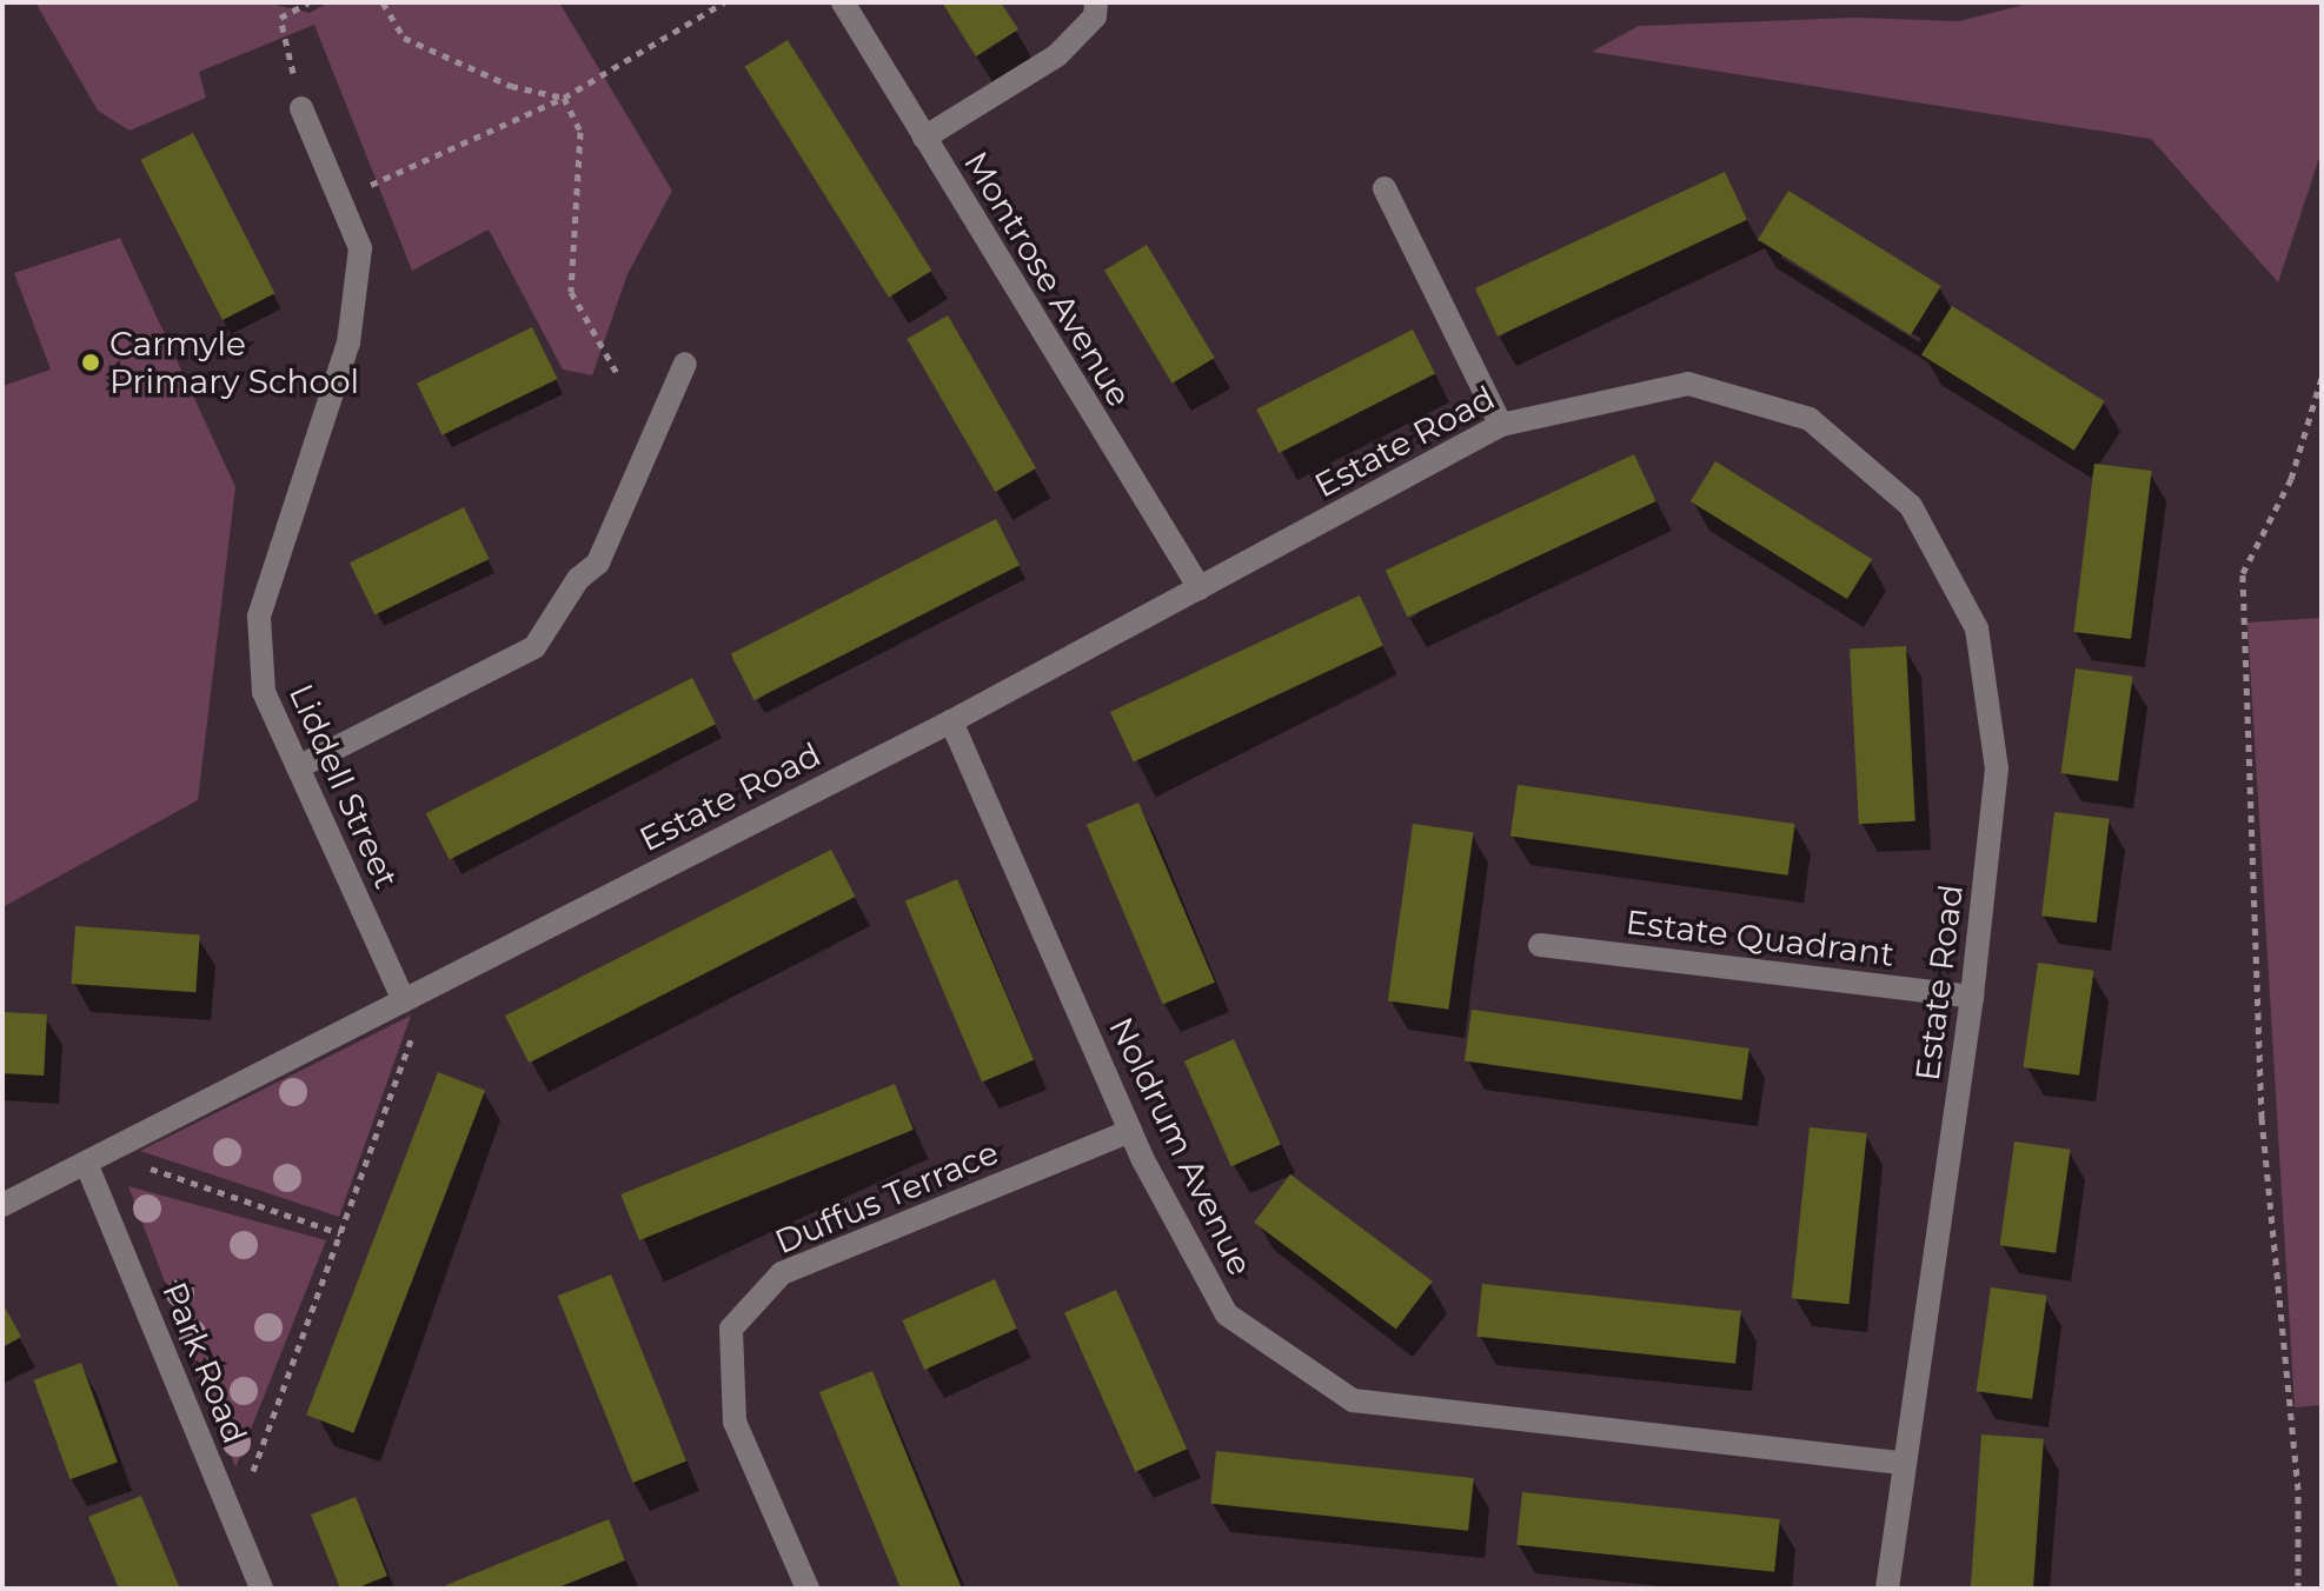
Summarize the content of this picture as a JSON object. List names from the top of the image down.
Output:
{
  "streets": {
    "street": [
      "Montrose Avenue",
      "Estate Road",
      "Liddell Street",
      "Estate Quadrant",
      "Noldrum Avenue",
      "Duffus Terrace",
      "Park Road"
    ]
  },
  "crossings": [
    ["Montrose Avenue", "Estate Road"],
    ["Estate Road", "Liddell Street"],
    ["Estate Road", "Estate Quadrant"],
    ["Estate Road", "Noldrum Avenue"],
    ["Estate Road", "Park Road"],
    ["Noldrum Avenue", "Duffus Terrace"]
  ],
  "places": ["Carmyle Primary School"]
}
